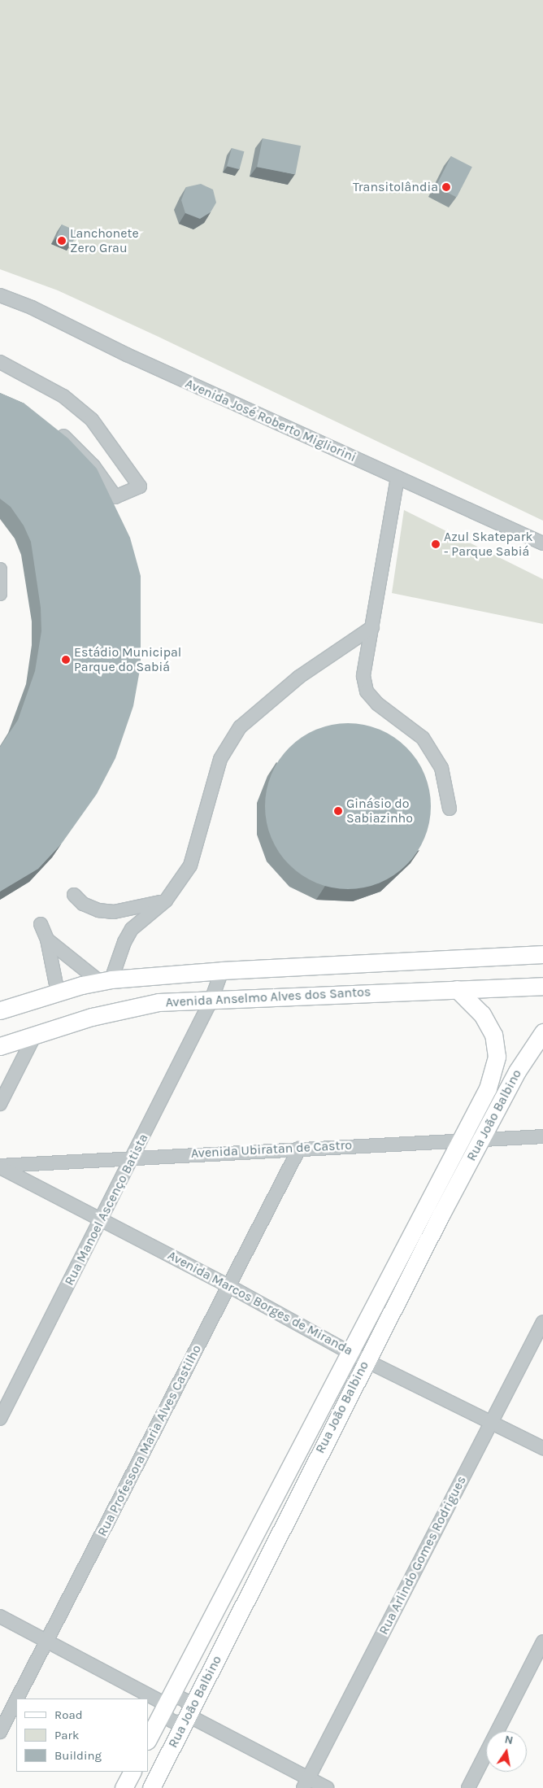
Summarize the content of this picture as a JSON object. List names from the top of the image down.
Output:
{
  "streets": {
    "main road": ["Avenida Anselmo Alves dos Santos", "Rua João Balbino"],
    "street": [
      "Avenida José Roberto Migliorini",
      "Avenida Ubiratan de Castro",
      "Rua Manoel Ascenço Batista",
      "Avenida Marcos Borges de Miranda",
      "Rua Professora Maria Alves Castilho",
      "Rua Arlindo Gomes Rodrigues"
    ]
  },
  "crossings": [
    ["Avenida Anselmo Alves dos Santos", "Rua João Balbino"],
    ["Avenida Anselmo Alves dos Santos", "Rua Manoel Ascenço Batista"],
    ["Rua João Balbino", "Avenida Ubiratan de Castro"],
    ["Rua João Balbino", "Avenida Marcos Borges de Miranda"],
    ["Avenida Ubiratan de Castro", "Rua Manoel Ascenço Batista"],
    ["Avenida Ubiratan de Castro", "Avenida Marcos Borges de Miranda"],
    ["Avenida Ubiratan de Castro", "Rua Professora Maria Alves Castilho"],
    ["Rua Manoel Ascenço Batista", "Avenida Marcos Borges de Miranda"],
    ["Avenida Marcos Borges de Miranda", "Rua Professora Maria Alves Castilho"],
    ["Avenida Marcos Borges de Miranda", "Rua Arlindo Gomes Rodrigues"]
  ],
  "places": [
    "Transitolândia",
    "Lanchonete Zero Grau",
    "Azul Skatepark - Parque Sabiá",
    "Estádio Municipal Parque do Sabiá",
    "Ginásio do Sabiazinho"
  ],
  "legend": ["Road", "Park", "Building"],
  "north": "top"
}
